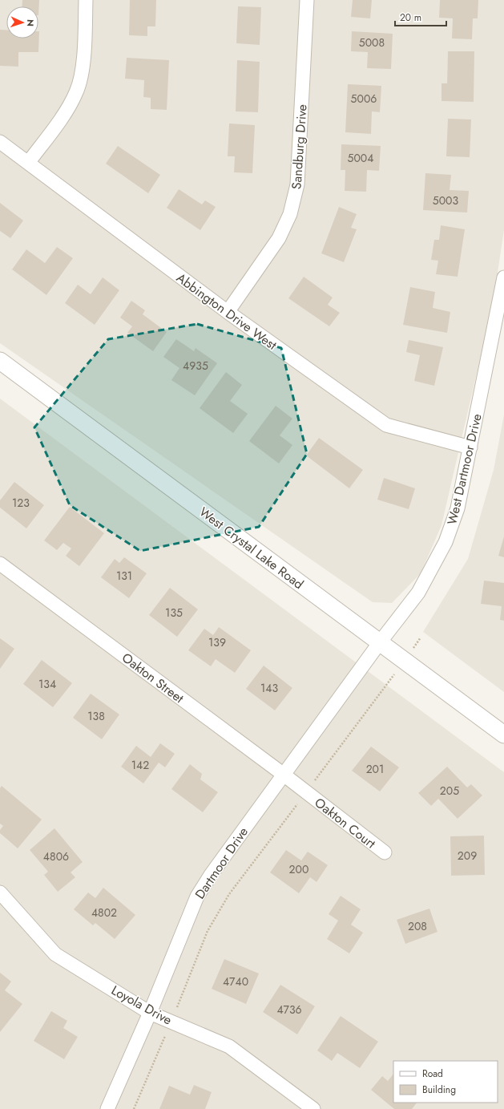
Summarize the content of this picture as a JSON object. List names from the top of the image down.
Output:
{
  "streets": {
    "street": [
      "Sandburg Drive",
      "Abbington Drive West",
      "West Dartmoor Drive",
      "West Crystal Lake Road",
      "Oakton Street",
      "Oakton Court",
      "Dartmoor Drive",
      "Loyola Drive"
    ]
  },
  "crossings": [
    ["Sandburg Drive", "Abbington Drive West"],
    ["Abbington Drive West", "West Dartmoor Drive"],
    ["West Dartmoor Drive", "West Crystal Lake Road"],
    ["West Dartmoor Drive", "Dartmoor Drive"],
    ["West Crystal Lake Road", "Dartmoor Drive"],
    ["Oakton Street", "Oakton Court"],
    ["Oakton Street", "Dartmoor Drive"],
    ["Dartmoor Drive", "Loyola Drive"]
  ],
  "house_numbers": [
    "5008",
    "5006",
    "5004",
    "5003",
    "4935",
    "123",
    "131",
    "135",
    "139",
    "134",
    "143",
    "138",
    "142",
    "201",
    "205",
    "209",
    "4806",
    "200",
    "4802",
    "208",
    "4740",
    "4736"
  ],
  "legend": ["Road", "Building"],
  "scale_bar": "20 m",
  "north": "right"
}
